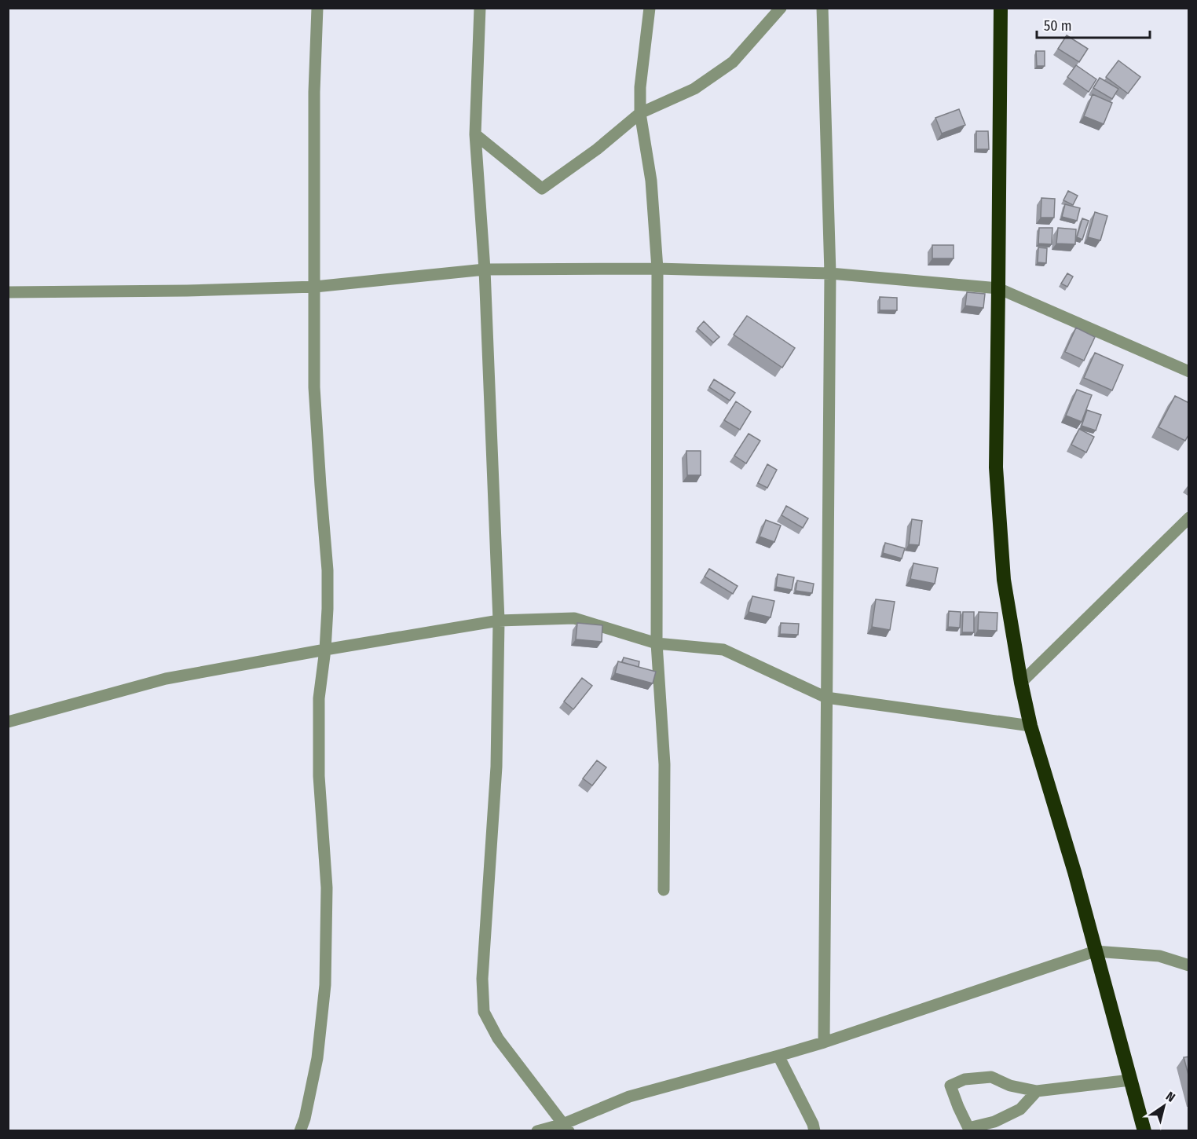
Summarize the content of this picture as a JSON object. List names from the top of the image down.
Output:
{
  "scale_bar": "50 m",
  "north": "top right"
}
